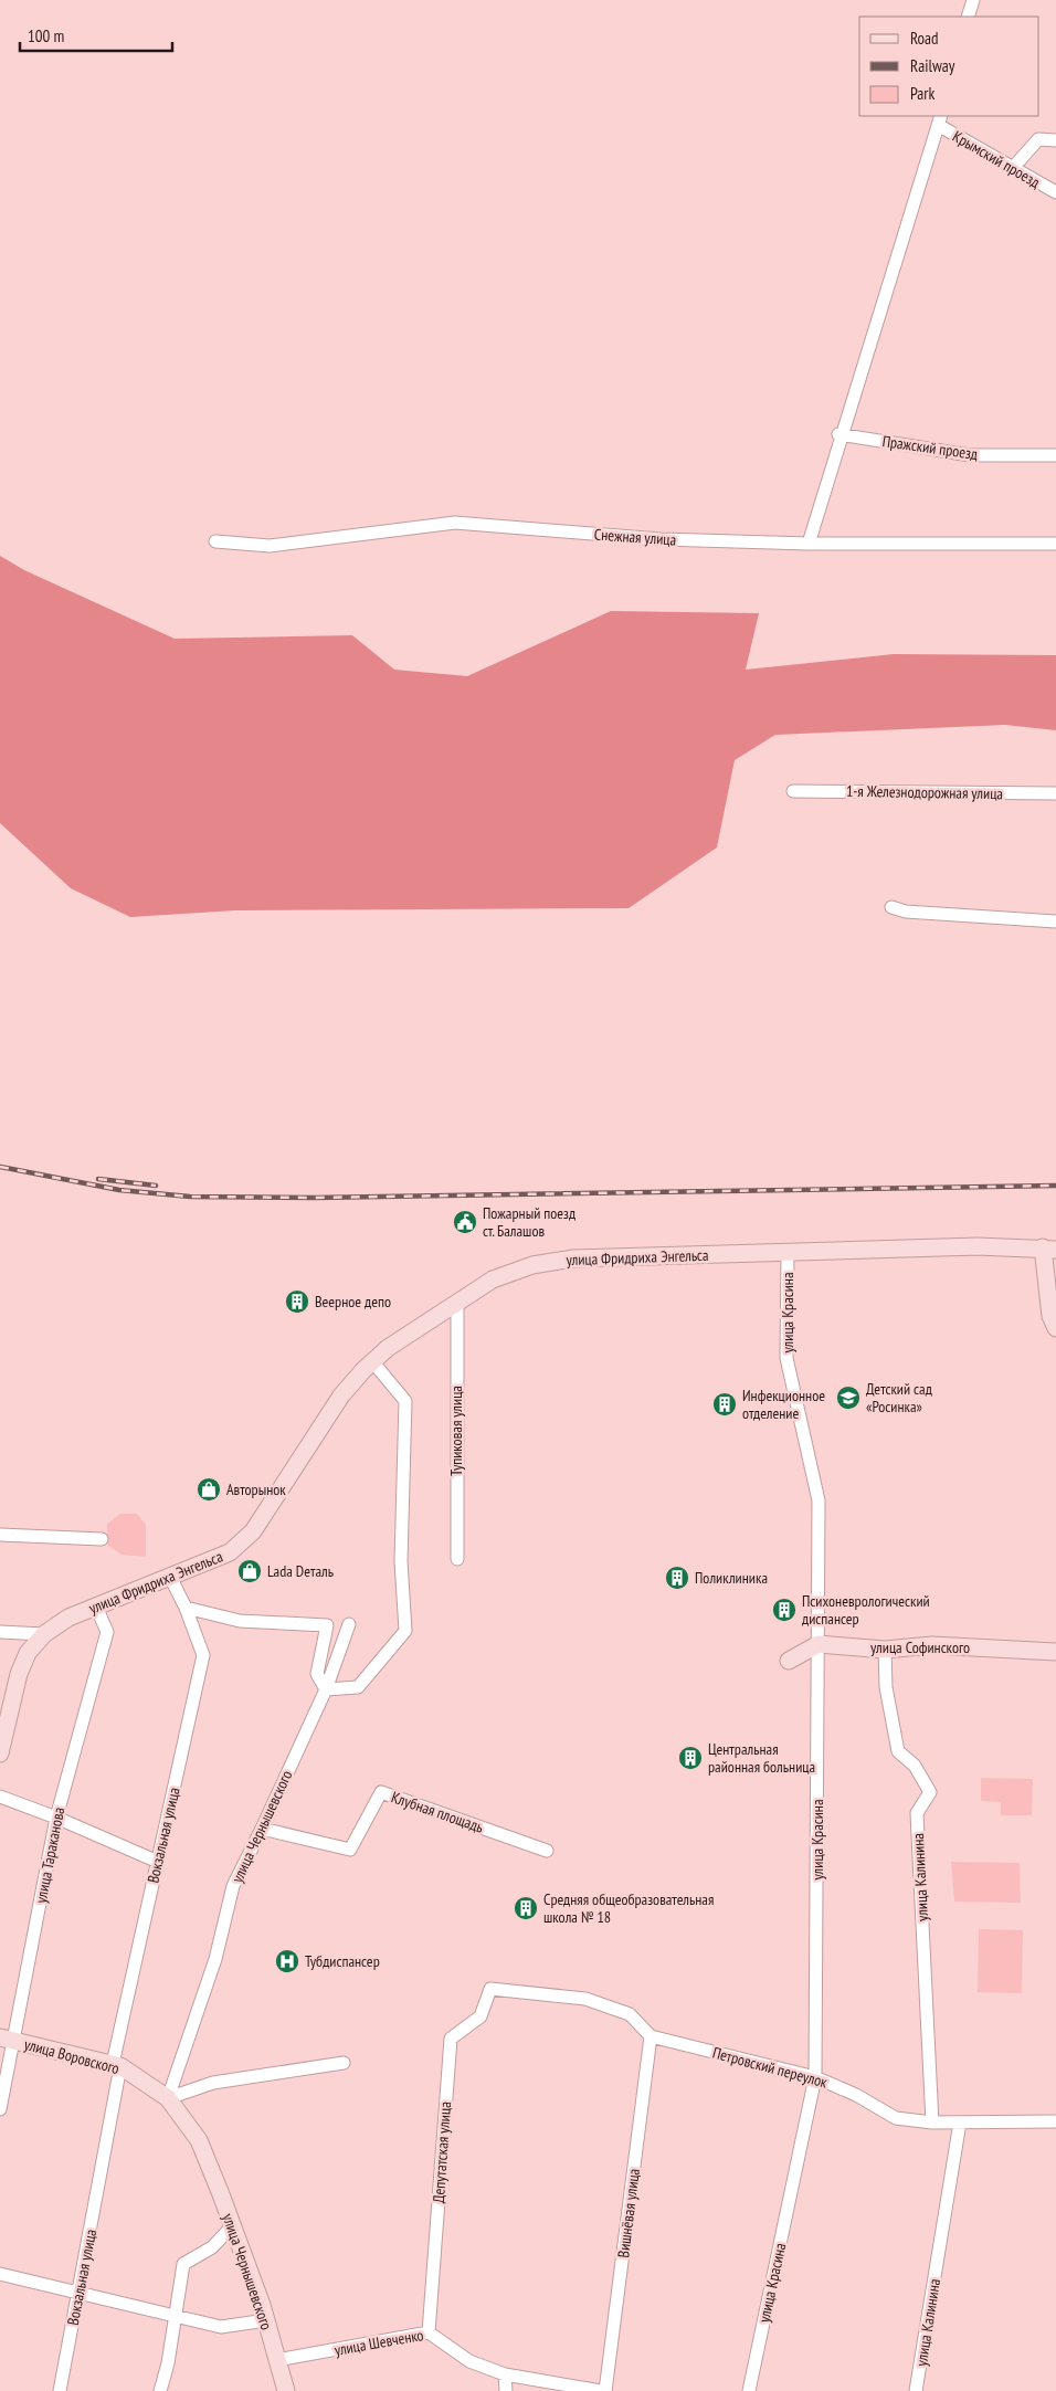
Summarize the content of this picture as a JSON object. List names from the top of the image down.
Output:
{
  "streets": {
    "main road": [
      "улица Фридриха Энгельса",
      "улица Софинского",
      "улица Чернышевского",
      "улица Воровского"
    ],
    "street": [
      "Крымский проезд",
      "Пражский проезд",
      "Снежная улица",
      "1-я Железнодорожная улица",
      "улица Красина",
      "Тупиковая улица",
      "Клубная площадь",
      "Вокзальная улица",
      "улица Тараканова",
      "улица Калинина",
      "Петровский переулок",
      "Депутатская улица",
      "Вишнёвая улица",
      "улица Шевченко"
    ]
  },
  "crossings": [
    ["улица Фридриха Энгельса", "улица Красина"],
    ["улица Фридриха Энгельса", "Тупиковая улица"],
    ["улица Фридриха Энгельса", "Вокзальная улица"],
    ["улица Фридриха Энгельса", "улица Тараканова"],
    ["улица Красина", "улица Софинского"],
    ["улица Красина", "Петровский переулок"],
    ["улица Софинского", "улица Калинина"],
    ["Клубная площадь", "улица Чернышевского"],
    ["улица Чернышевского", "улица Воровского"],
    ["улица Чернышевского", "улица Шевченко"],
    ["Вокзальная улица", "улица Воровского"],
    ["улица Тараканова", "улица Воровского"],
    ["улица Калинина", "Петровский переулок"],
    ["Петровский переулок", "Депутатская улица"],
    ["Петровский переулок", "Вишнёвая улица"],
    ["Депутатская улица", "Вишнёвая улица"],
    ["Депутатская улица", "улица Шевченко"]
  ],
  "places": {
    "public building": ["Пожарный поезд ст. Балашов"],
    "building": [
      "Веерное депо",
      "Инфекционное отделение",
      "Поликлиника",
      "Психоневрологический диспансер",
      "Центральная районная больница",
      "Средняя общеобразовательная школа № 18"
    ],
    "school or university": ["Детский сад «Росинка»"],
    "shop": ["Авторынок", "Lada Dеталь"],
    "hospital": ["Тубдиспансер"]
  },
  "legend": ["Road", "Railway", "Park"],
  "scale_bar": "100 m"
}
